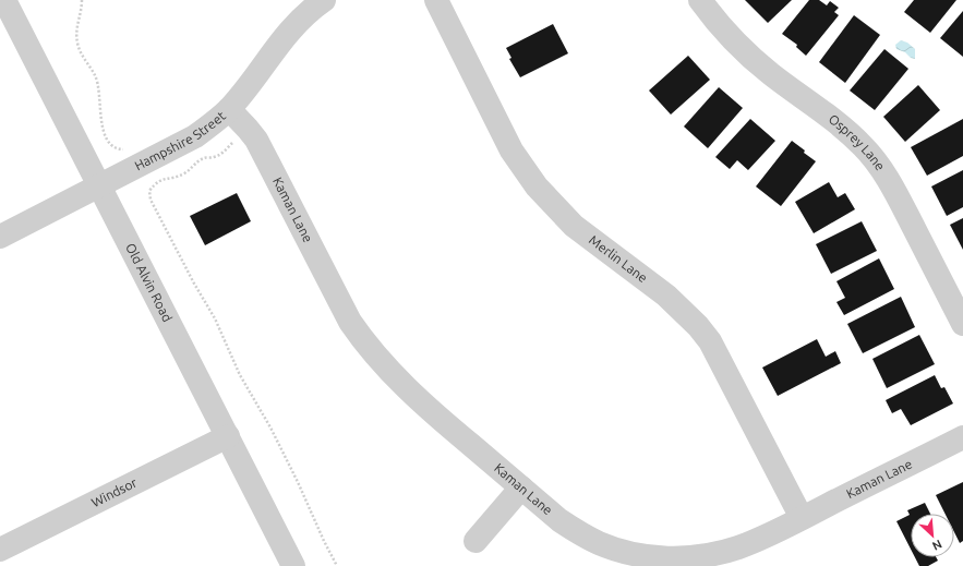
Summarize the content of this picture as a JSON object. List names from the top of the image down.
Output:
{
  "streets": {
    "street": [
      "Hampshire Street",
      "Osprey Lane",
      "Kaman Lane",
      "Merlin Lane",
      "Old Alvin Road",
      "Windsor"
    ]
  },
  "crossings": [
    ["Hampshire Street", "Kaman Lane"],
    ["Hampshire Street", "Old Alvin Road"],
    ["Kaman Lane", "Merlin Lane"],
    ["Old Alvin Road", "Windsor"]
  ],
  "north": "bottom right"
}
